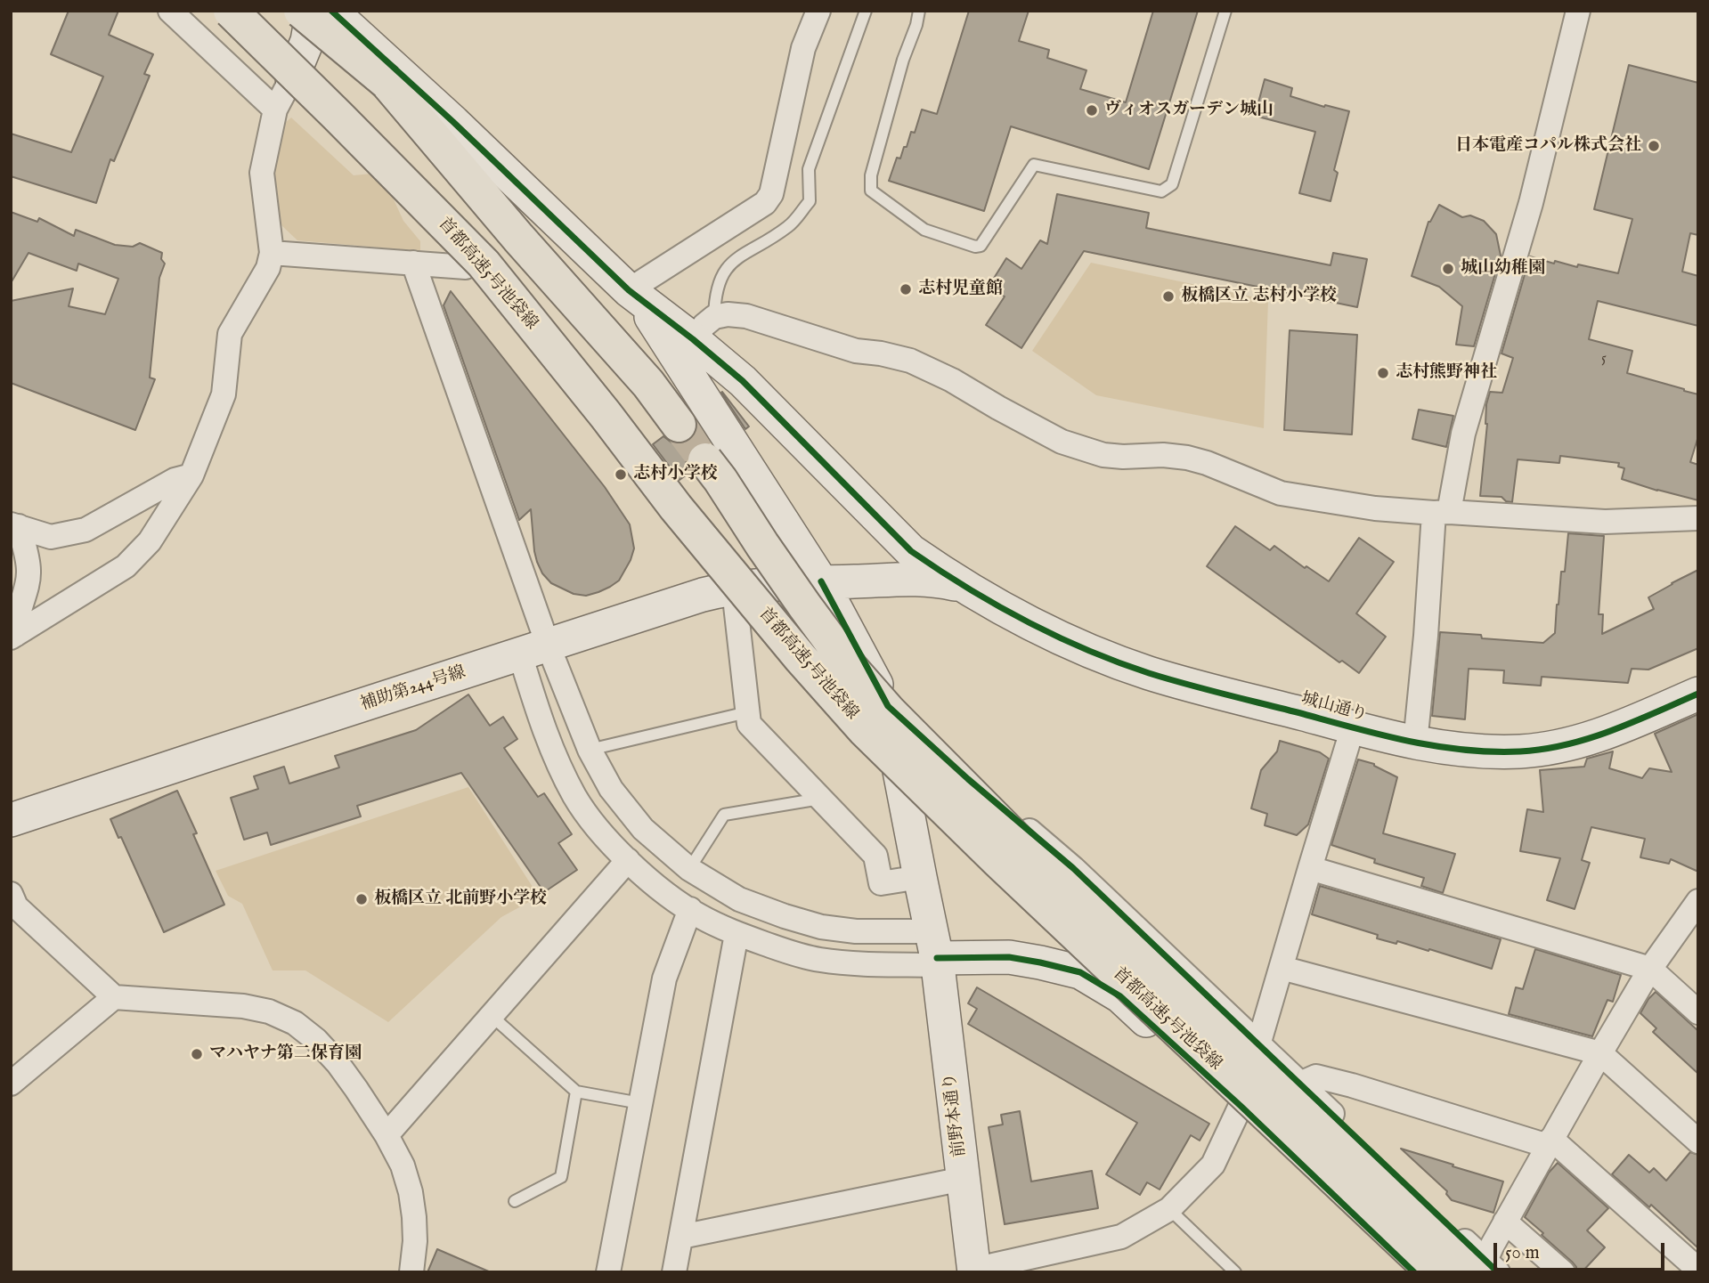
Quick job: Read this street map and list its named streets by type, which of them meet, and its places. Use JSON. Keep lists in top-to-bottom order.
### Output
{
  "streets": {
    "highway": ["首都高速5号池袋線"],
    "street": ["補助第244号線", "城山通り", "前野本通り"]
  },
  "crossings": [
    ["補助第244号線", "城山通り"],
    ["補助第244号線", "前野本通り"]
  ],
  "places": [
    "ヴィオスガーデン城山",
    "日本電産コパル株式会社",
    "城山幼稚園",
    "志村児童館",
    "板橋区立 志村小学校",
    "志村熊野神社",
    "志村小学校",
    "板橋区立 北前野小学校",
    "マハヤナ第二保育園"
  ],
  "house_numbers": ["5"],
  "scale_bar": "50 m"
}
